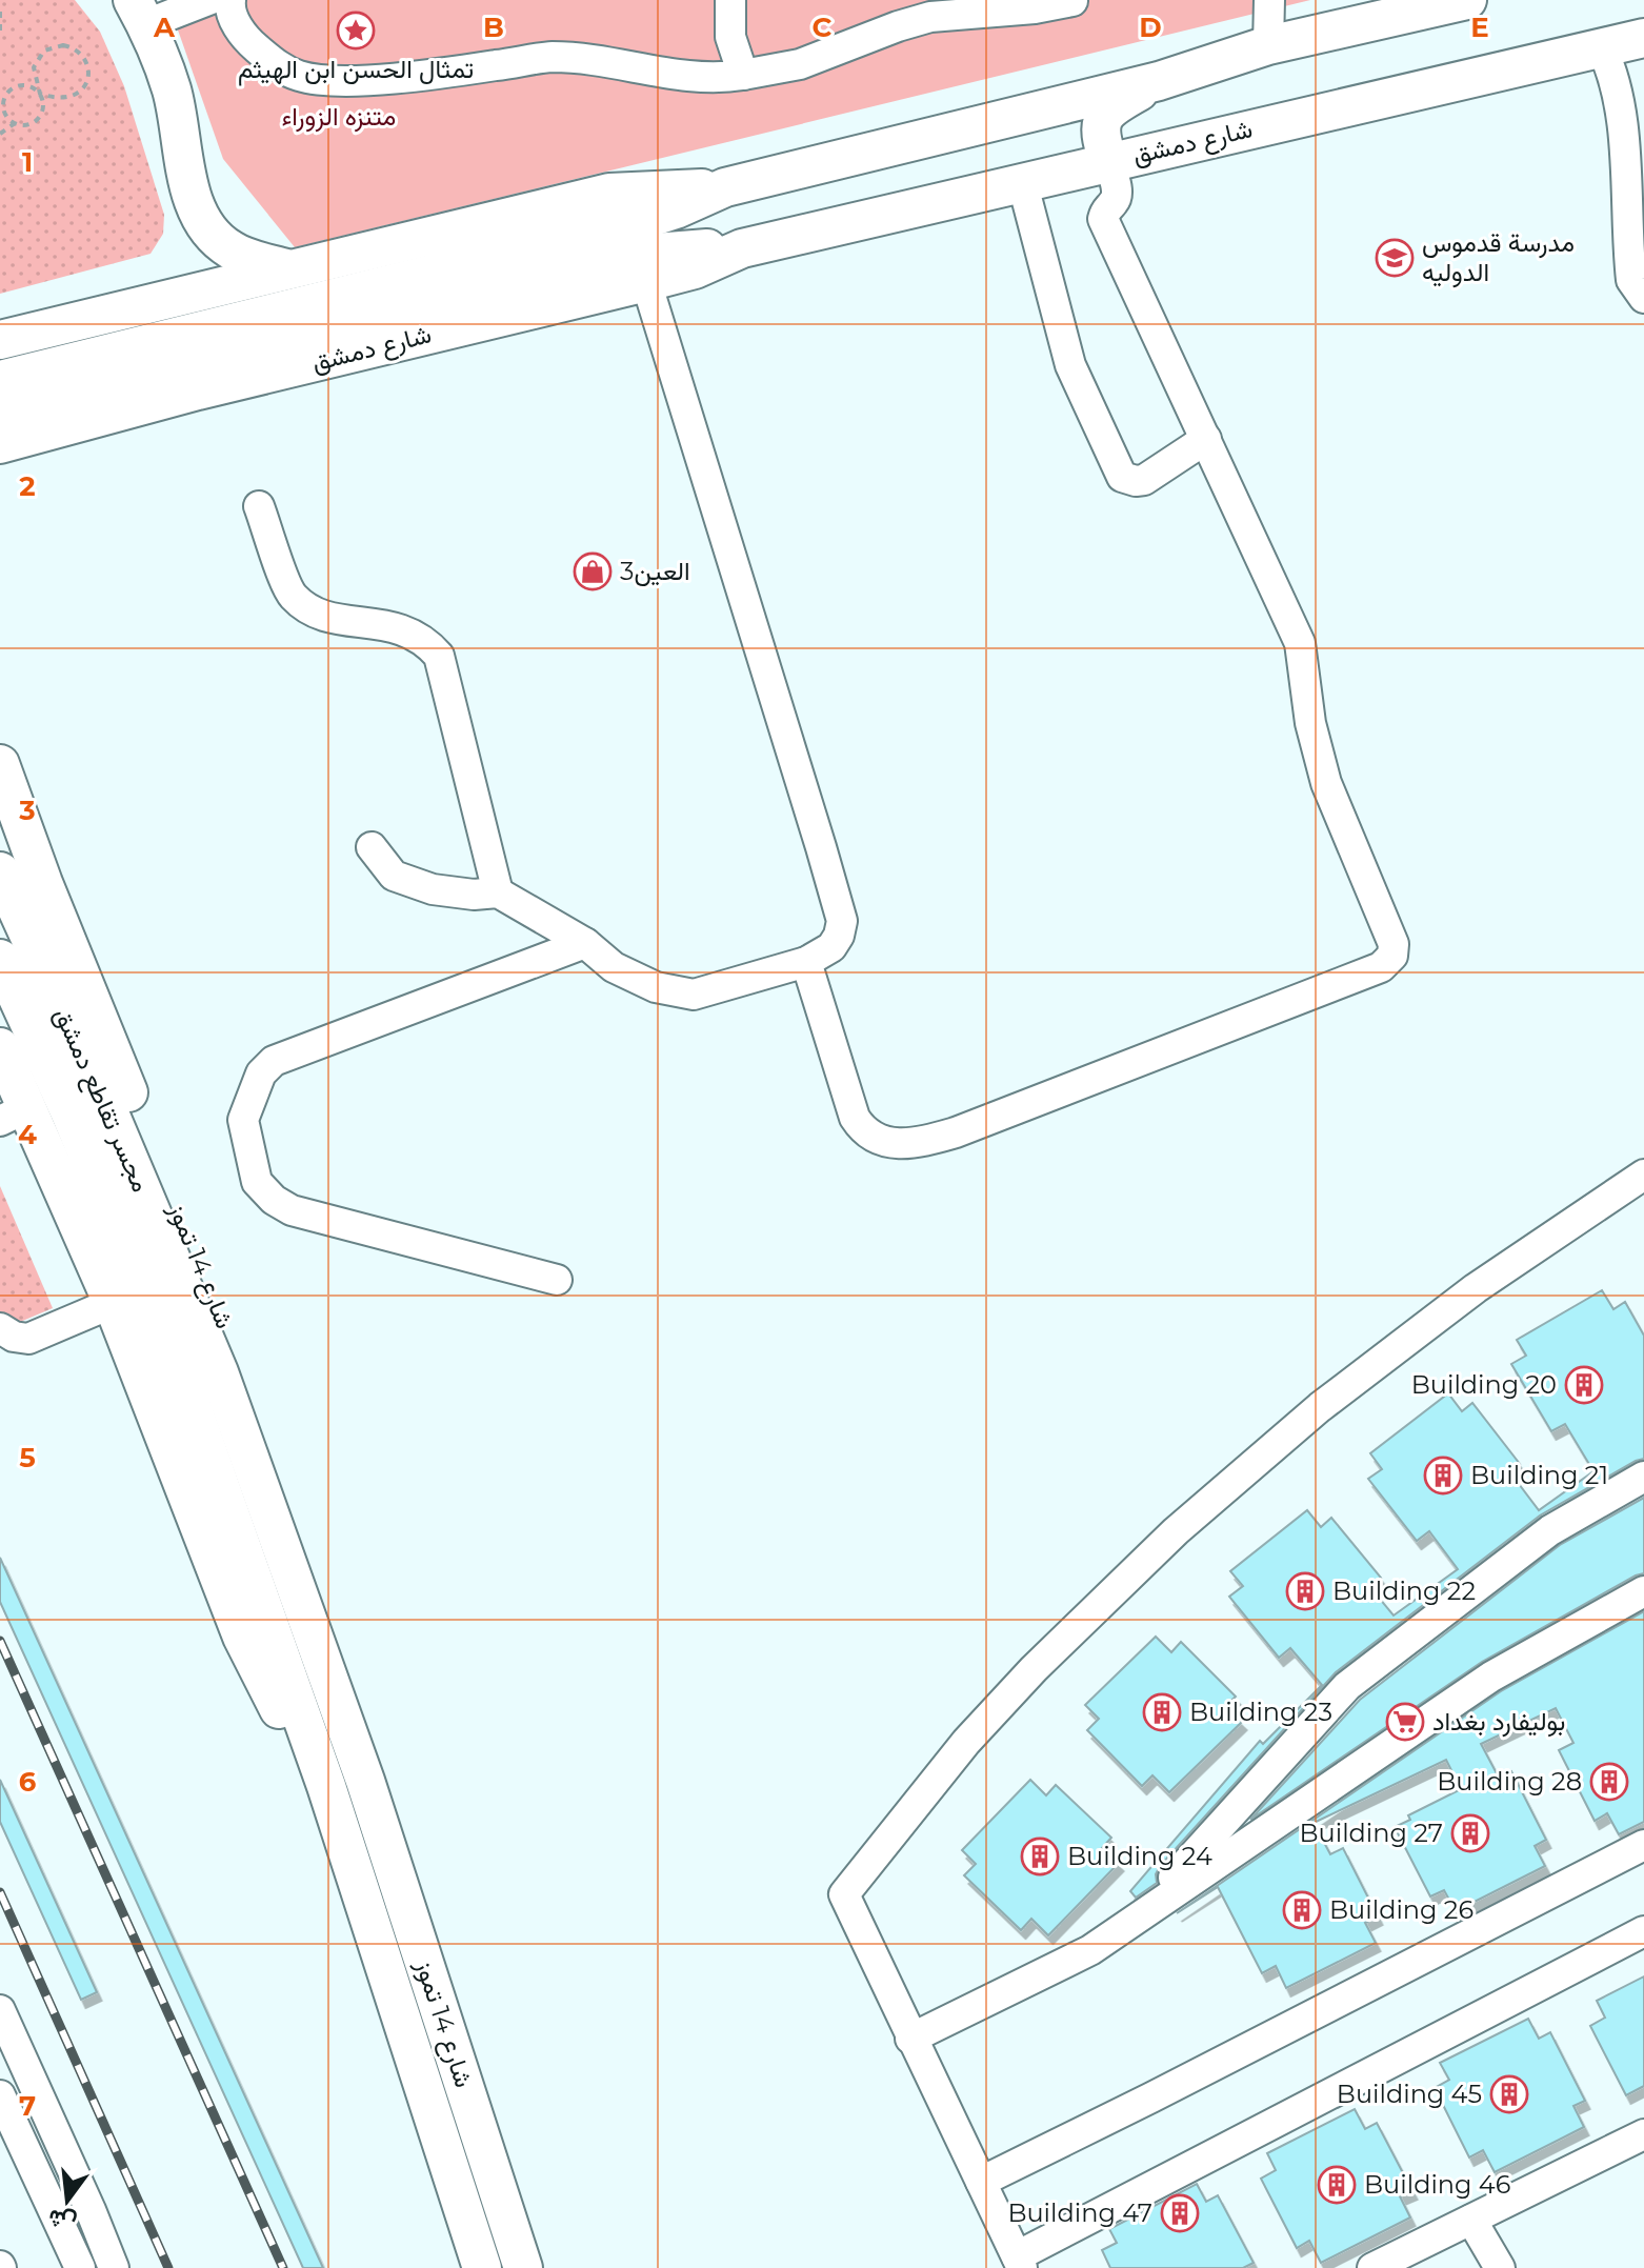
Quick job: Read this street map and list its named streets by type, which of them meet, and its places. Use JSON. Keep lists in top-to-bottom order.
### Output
{
  "streets": {
    "main road": ["شارع دمشق", "مجسر تقاطع دمشق", "شارع 14 تموز"]
  },
  "crossings": [
    ["مجسر تقاطع دمشق", "شارع 14 تموز"]
  ],
  "parks": ["متنزه الزوراء"],
  "places": {
    "place": ["تمثال الحسن ابن الهيثم"],
    "school or university": ["مدرسة قدموس الدوليه"],
    "shop": ["العين3"],
    "building": [
      "Building 20",
      "Building 21",
      "Building 22",
      "Building 23",
      "Building 28",
      "Building 27",
      "Building 24",
      "Building 26",
      "Building 45",
      "Building 46",
      "Building 47"
    ],
    "supermarket": ["بوليفارد بغداد"]
  },
  "north": "bottom",
  "grid": {
    "columns": [
      "A",
      "B",
      "C",
      "D",
      "E"
    ],
    "rows": [
      "1",
      "2",
      "3",
      "4",
      "5",
      "6",
      "7"
    ]
  }
}
